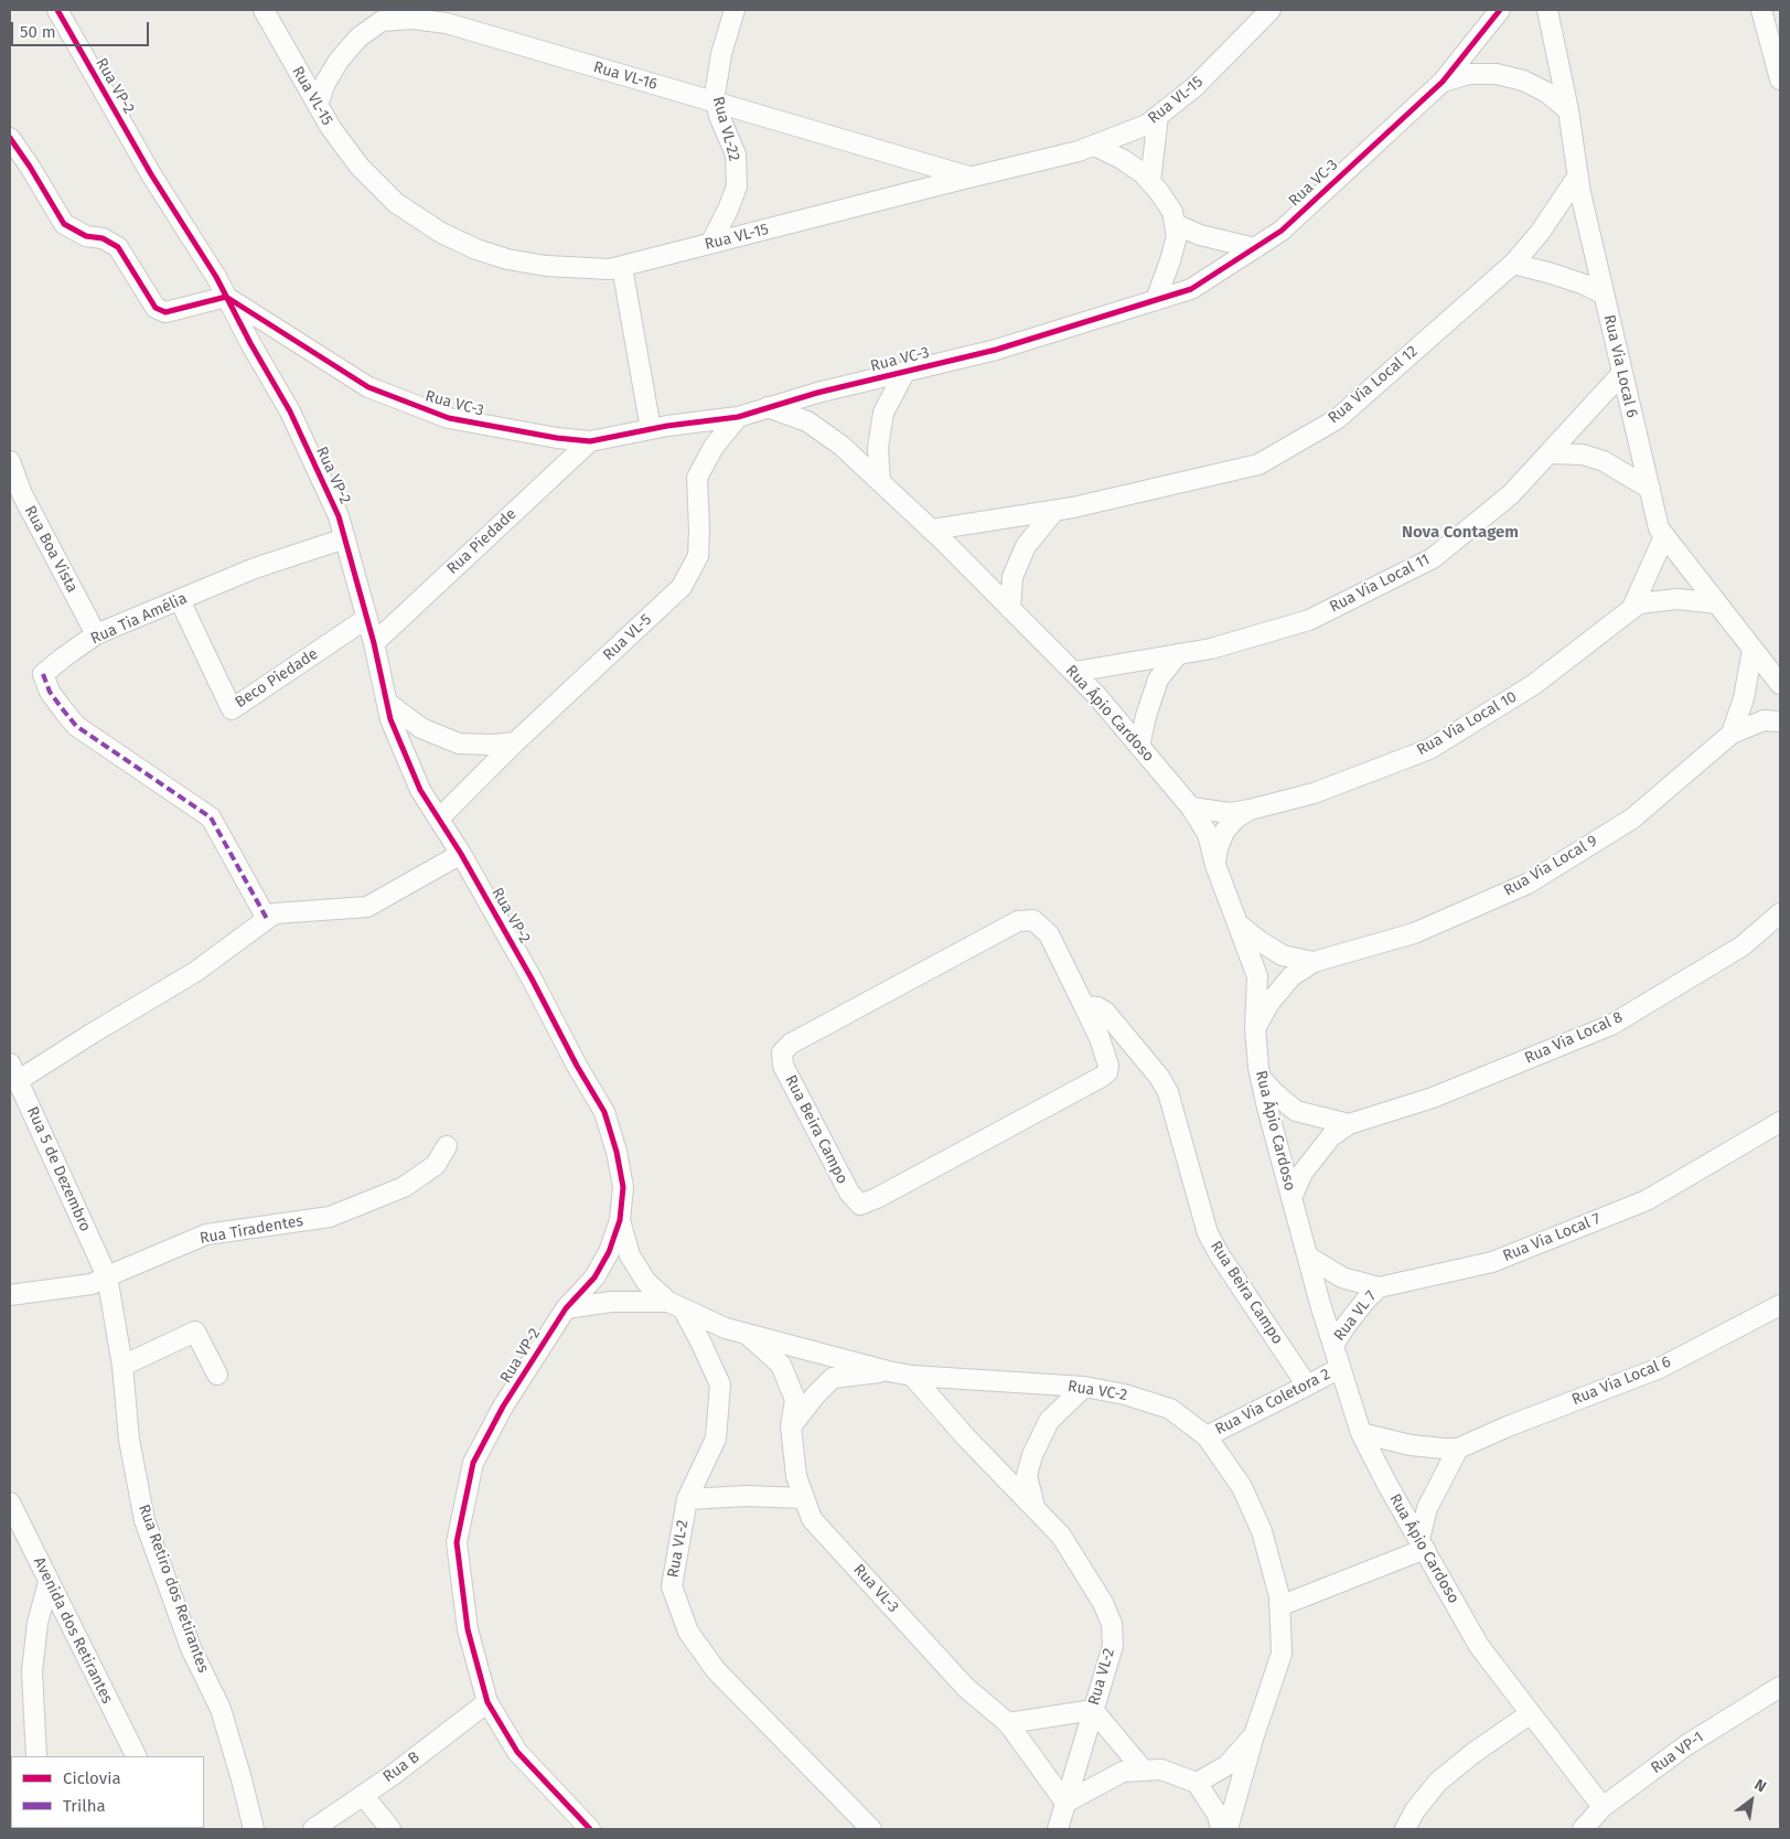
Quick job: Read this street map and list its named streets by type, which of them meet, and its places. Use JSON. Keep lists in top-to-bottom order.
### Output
{
  "streets": {
    "street": [
      "Rua VL-16",
      "Rua VP-2",
      "Rua VL-15",
      "Rua VL-22",
      "Rua VC-3",
      "Rua Via Local 6",
      "Rua Via Local 12",
      "Rua Piedade",
      "Rua Boa Vista",
      "Rua Via Local 11",
      "Rua Tia Amélia",
      "Rua VL-5",
      "Beco Piedade",
      "Rua Ápio Cardoso",
      "Rua Via Local 10",
      "Rua Via Local 9",
      "Rua Via Local 8",
      "Rua Beira Campo",
      "Rua 5 de Dezembro",
      "Rua Tiradentes",
      "Rua Via Local 7",
      "Rua VL 7",
      "Rua VC-2",
      "Rua Via Coletora 2",
      "Rua VL-2",
      "Rua Retiro dos Retirantes",
      "Rua VL-3",
      "Avenida dos Retirantes",
      "Rua VP-1",
      "Rua B"
    ]
  },
  "crossings": [
    ["Rua VL-16", "Rua VL-15"],
    ["Rua VL-16", "Rua VL-22"],
    ["Rua VP-2", "Rua VC-3"],
    ["Rua VP-2", "Rua Piedade"],
    ["Rua VP-2", "Rua Tia Amélia"],
    ["Rua VP-2", "Rua VL-5"],
    ["Rua VP-2", "Beco Piedade"],
    ["Rua VP-2", "Rua VC-2"],
    ["Rua VP-2", "Rua B"],
    ["Rua VL-15", "Rua VL-22"],
    ["Rua VC-3", "Rua Piedade"],
    ["Rua VC-3", "Rua VL-5"],
    ["Rua VC-3", "Rua Ápio Cardoso"],
    ["Rua Via Local 6", "Rua Via Local 12"],
    ["Rua Via Local 6", "Rua Via Local 11"],
    ["Rua Via Local 6", "Rua Ápio Cardoso"],
    ["Rua Via Local 6", "Rua Via Local 10"],
    ["Rua Via Local 12", "Rua Ápio Cardoso"],
    ["Rua Boa Vista", "Rua Tia Amélia"],
    ["Rua Via Local 11", "Rua Ápio Cardoso"],
    ["Rua Tia Amélia", "Beco Piedade"],
    ["Rua Ápio Cardoso", "Rua Via Local 10"],
    ["Rua Ápio Cardoso", "Rua Via Local 9"],
    ["Rua Ápio Cardoso", "Rua Via Local 8"],
    ["Rua Ápio Cardoso", "Rua Via Local 7"],
    ["Rua Ápio Cardoso", "Rua VL 7"],
    ["Rua Ápio Cardoso", "Rua Via Coletora 2"],
    ["Rua Ápio Cardoso", "Rua VP-1"],
    ["Rua Beira Campo", "Rua Via Coletora 2"],
    ["Rua 5 de Dezembro", "Rua Tiradentes"],
    ["Rua 5 de Dezembro", "Rua Retiro dos Retirantes"],
    ["Rua Tiradentes", "Rua Retiro dos Retirantes"],
    ["Rua Via Local 7", "Rua VL 7"],
    ["Rua VC-2", "Rua Via Coletora 2"],
    ["Rua VC-2", "Rua VL-2"],
    ["Rua VC-2", "Rua VL-3"],
    ["Rua VL-2", "Rua VL-3"]
  ],
  "districts": ["Nova Contagem"],
  "legend": ["Ciclovia", "Trilha"],
  "scale_bar": "50 m",
  "north": "top right"
}
